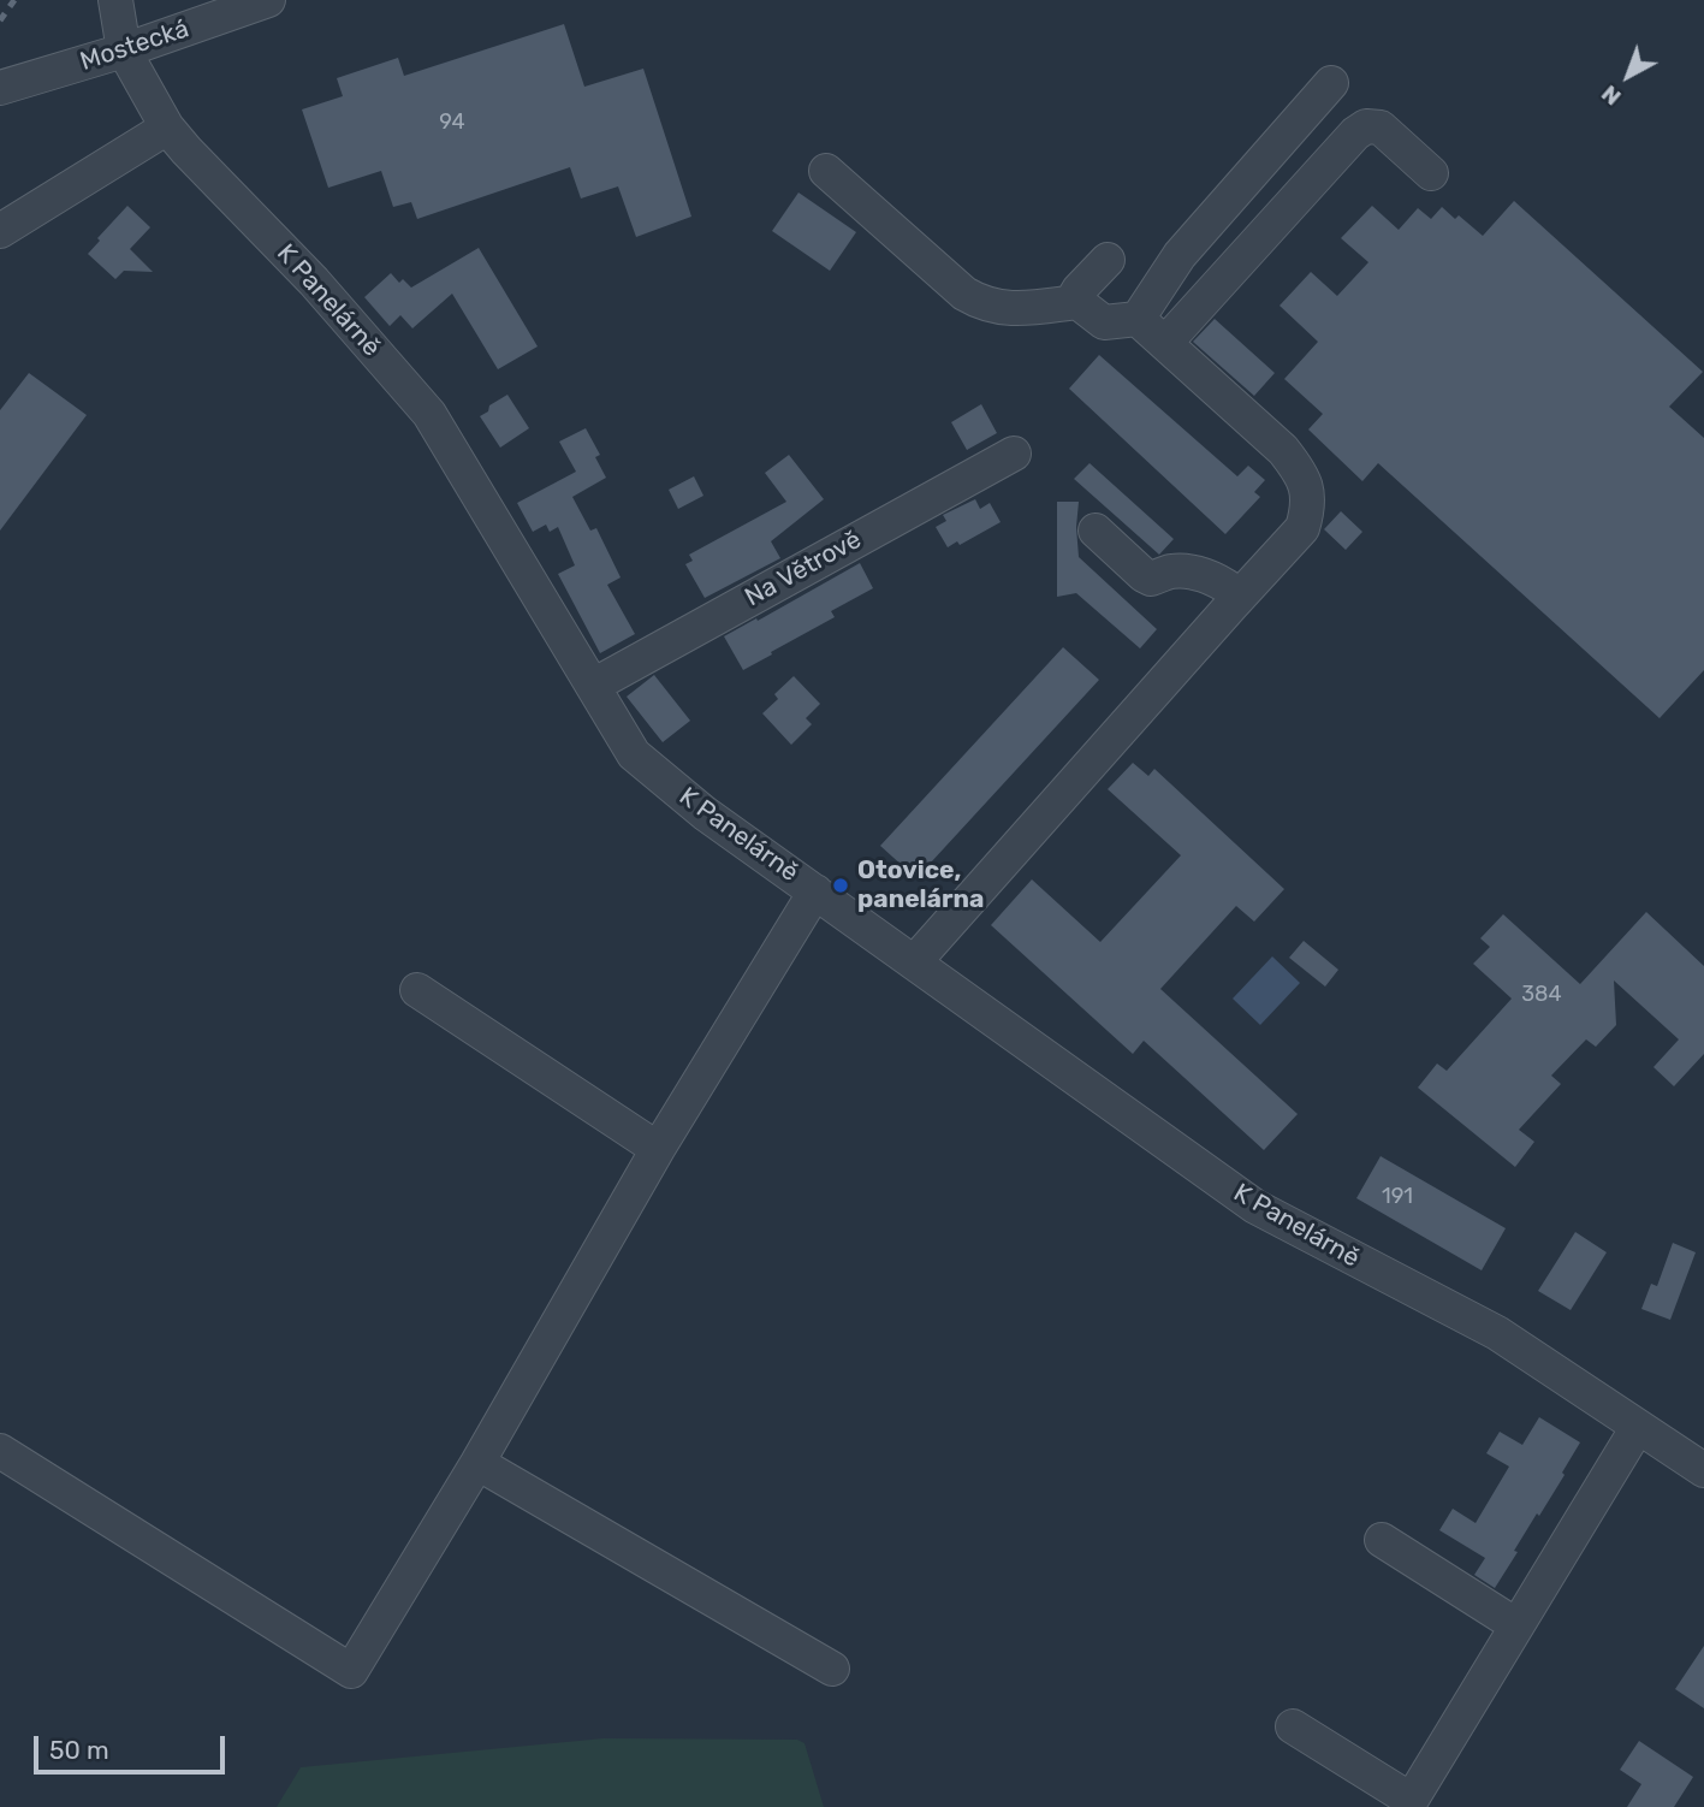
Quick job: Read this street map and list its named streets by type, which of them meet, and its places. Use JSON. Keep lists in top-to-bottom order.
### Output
{
  "streets": {
    "street": ["Mostecká", "K Panelárně", "Na Větrově"]
  },
  "crossings": [
    ["Mostecká", "K Panelárně"],
    ["K Panelárně", "Na Větrově"]
  ],
  "places": ["Otovice, panelárna"],
  "house_numbers": ["94", "384", "191"],
  "scale_bar": "50 m",
  "north": "bottom left"
}
